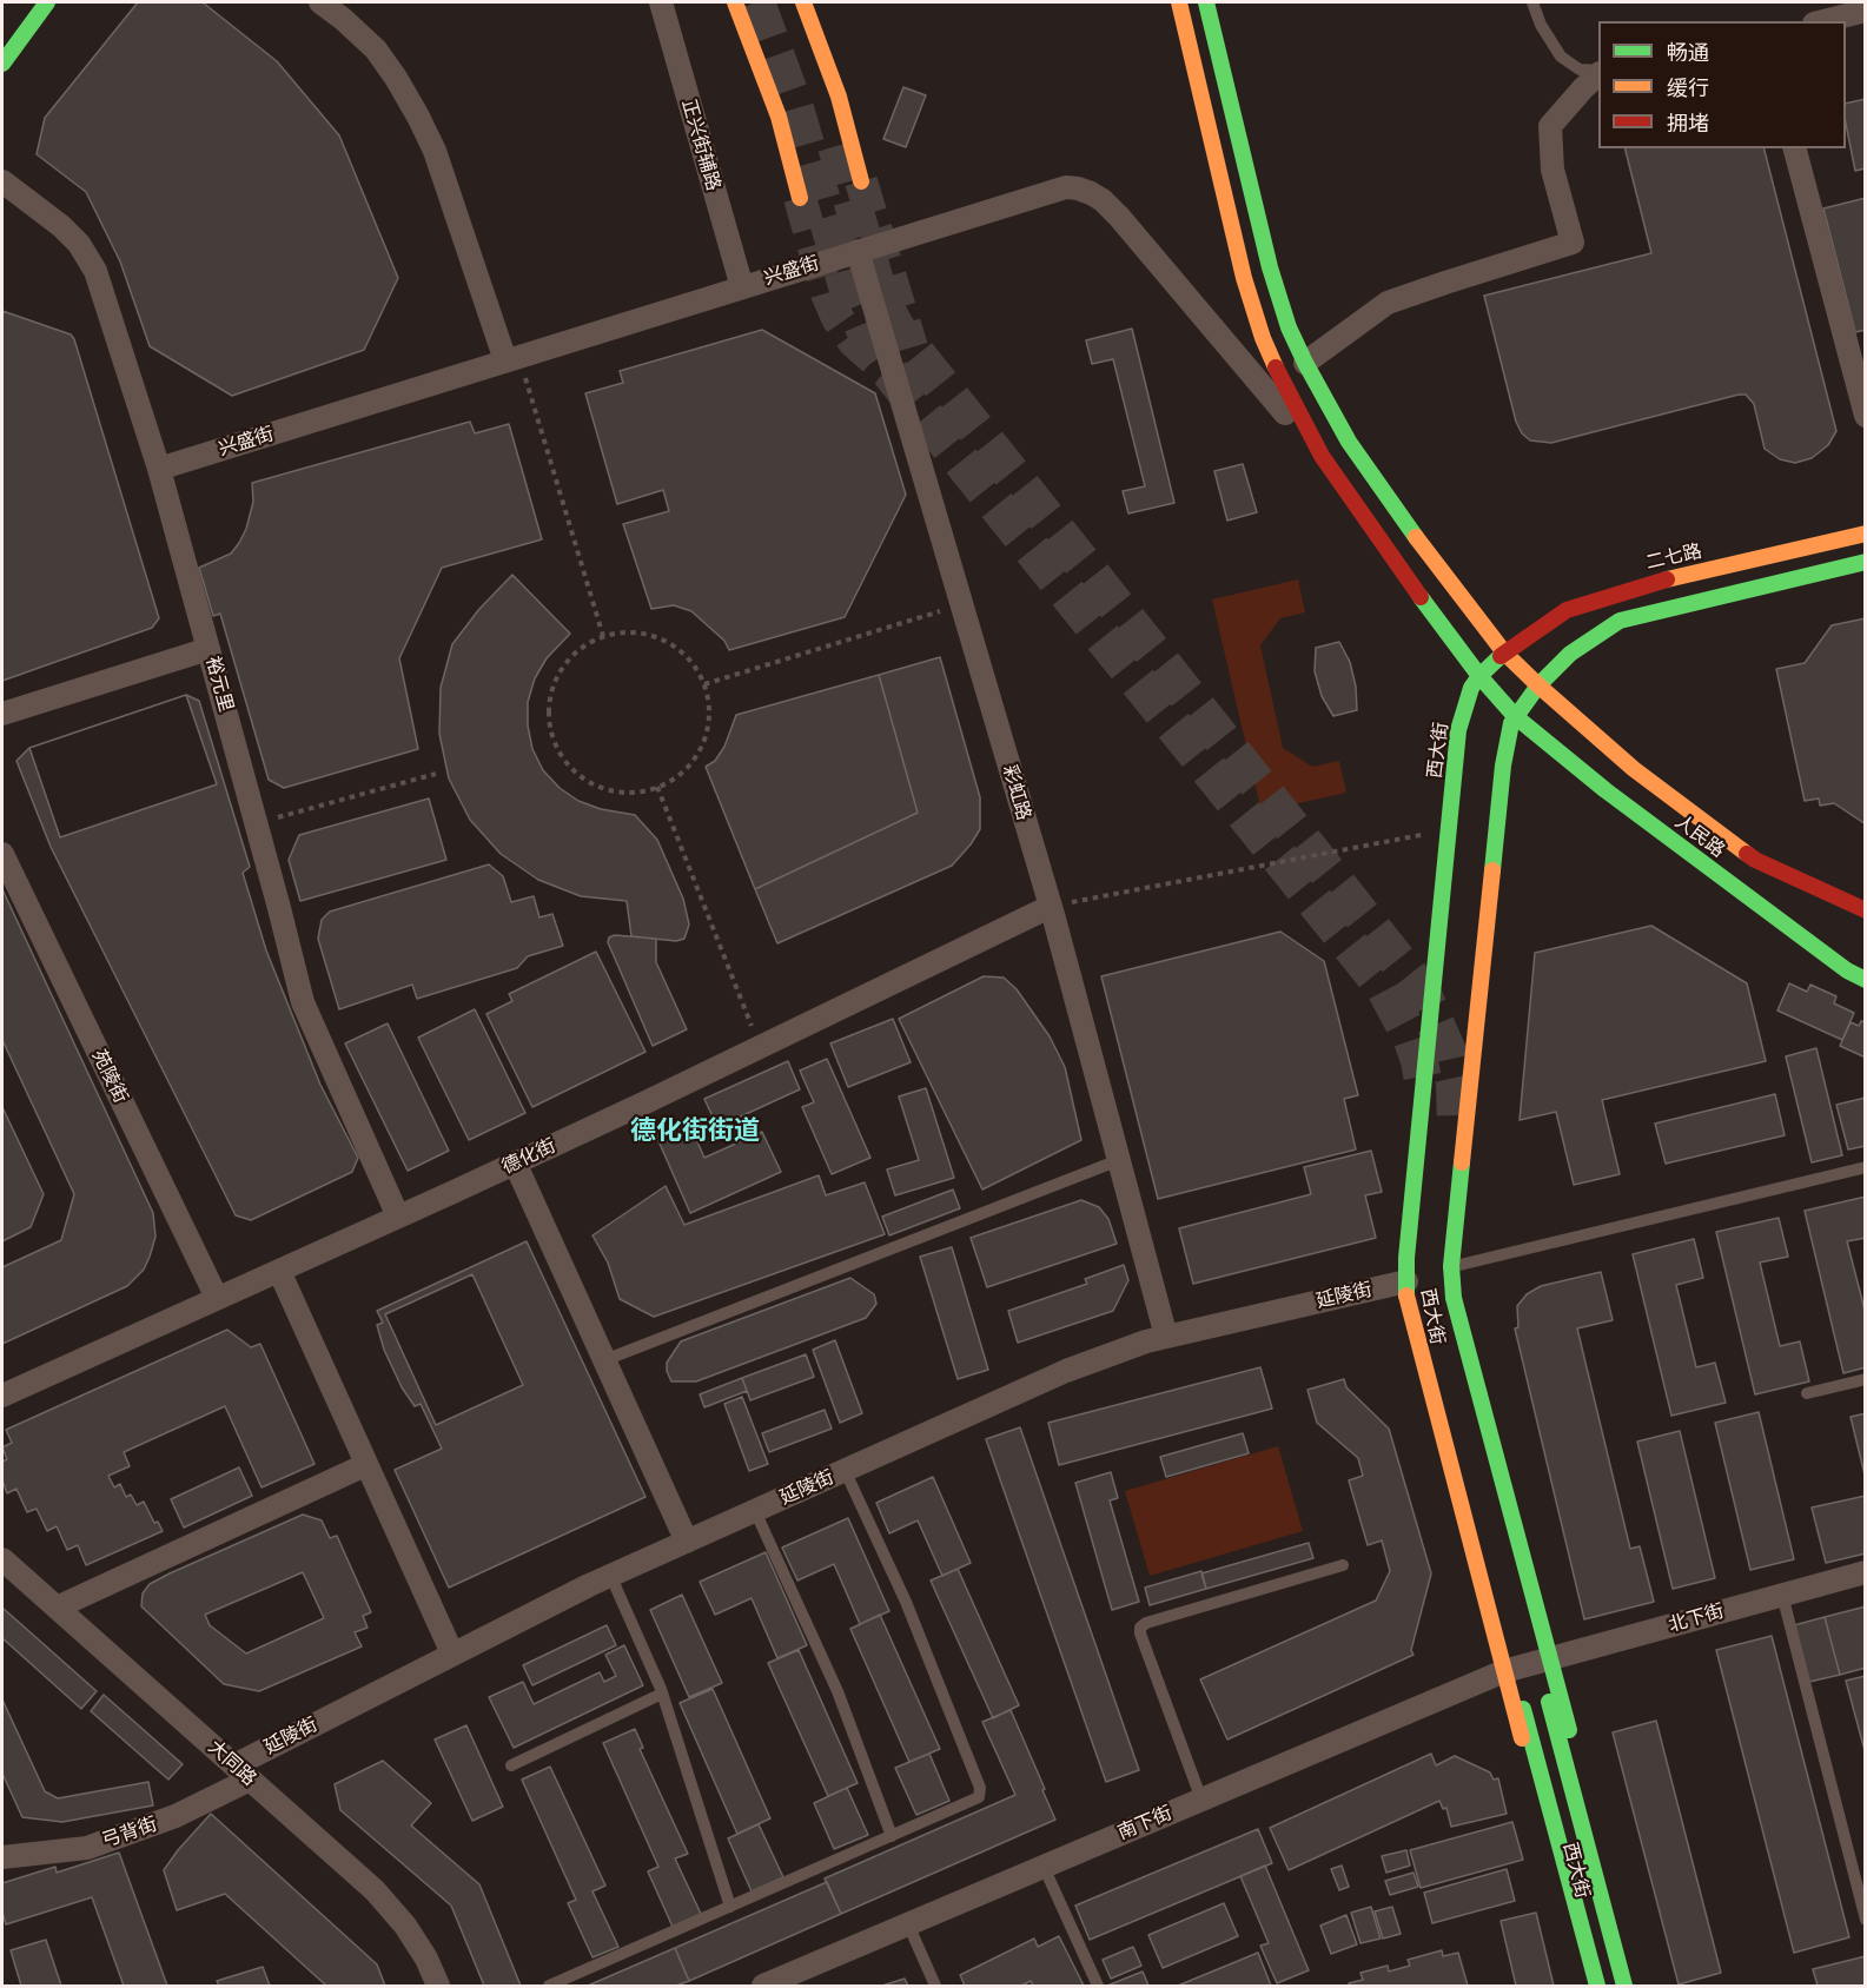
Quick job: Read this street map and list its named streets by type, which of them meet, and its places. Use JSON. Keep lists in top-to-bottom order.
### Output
{
  "streets": {
    "main road": ["二七路", "西大街", "人民路"],
    "street": [
      "正兴街辅路",
      "兴盛街",
      "裕元里",
      "彩虹路",
      "苑陵街",
      "德化街",
      "延陵街",
      "北下街",
      "大同路",
      "南下街",
      "弓背街"
    ]
  },
  "crossings": [
    ["正兴街辅路", "兴盛街"],
    ["兴盛街", "裕元里"],
    ["兴盛街", "彩虹路"],
    ["兴盛街", "人民路"],
    ["二七路", "西大街"],
    ["二七路", "人民路"],
    ["裕元里", "德化街"],
    ["西大街", "人民路"],
    ["西大街", "延陵街"],
    ["西大街", "北下街"],
    ["西大街", "南下街"],
    ["彩虹路", "德化街"],
    ["彩虹路", "延陵街"],
    ["苑陵街", "德化街"],
    ["延陵街", "大同路"],
    ["延陵街", "弓背街"],
    ["北下街", "南下街"],
    ["大同路", "弓背街"]
  ],
  "districts": ["德化街街道"],
  "legend": ["畅通", "缓行", "拥堵"]
}
